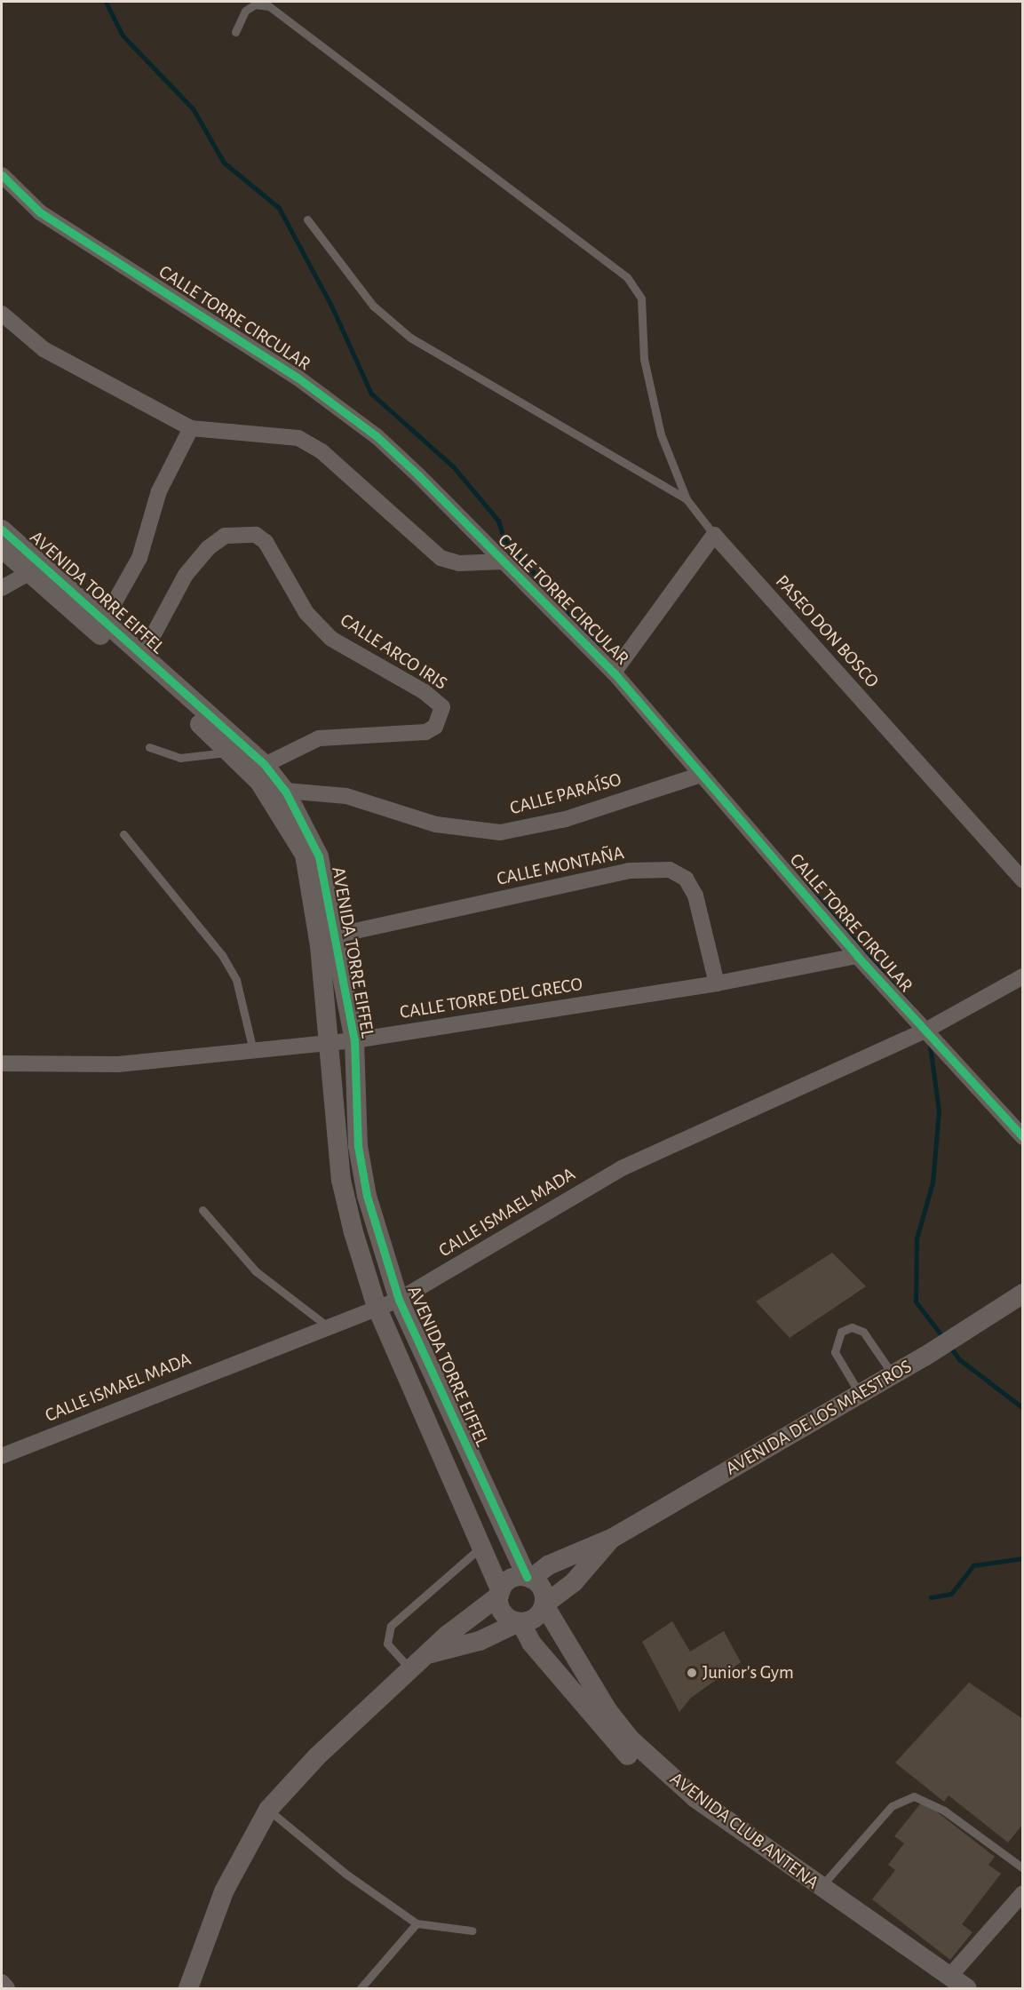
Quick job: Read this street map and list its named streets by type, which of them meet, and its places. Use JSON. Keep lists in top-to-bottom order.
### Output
{
  "streets": {
    "street": [
      "CALLE TORRE CIRCULAR",
      "AVENIDA TORRE EIFFEL",
      "PASEO DON BOSCO",
      "CALLE ARCO IRIS",
      "CALLE PARAÍSO",
      "CALLE MONTAÑA",
      "CALLE TORRE DEL GRECO",
      "CALLE ISMAEL MADA",
      "AVENIDA DE LOS MAESTROS",
      "AVENIDA CLUB ANTENA"
    ]
  },
  "crossings": [
    ["CALLE TORRE CIRCULAR", "CALLE PARAÍSO"],
    ["CALLE TORRE CIRCULAR", "CALLE TORRE DEL GRECO"],
    ["CALLE TORRE CIRCULAR", "CALLE ISMAEL MADA"],
    ["AVENIDA TORRE EIFFEL", "CALLE ARCO IRIS"],
    ["AVENIDA TORRE EIFFEL", "CALLE PARAÍSO"],
    ["AVENIDA TORRE EIFFEL", "CALLE MONTAÑA"],
    ["AVENIDA TORRE EIFFEL", "CALLE TORRE DEL GRECO"],
    ["AVENIDA TORRE EIFFEL", "CALLE ISMAEL MADA"],
    ["AVENIDA TORRE EIFFEL", "AVENIDA DE LOS MAESTROS"],
    ["AVENIDA TORRE EIFFEL", "AVENIDA CLUB ANTENA"],
    ["CALLE MONTAÑA", "CALLE TORRE DEL GRECO"],
    ["AVENIDA DE LOS MAESTROS", "AVENIDA CLUB ANTENA"]
  ],
  "places": ["Junior's Gym"]
}
